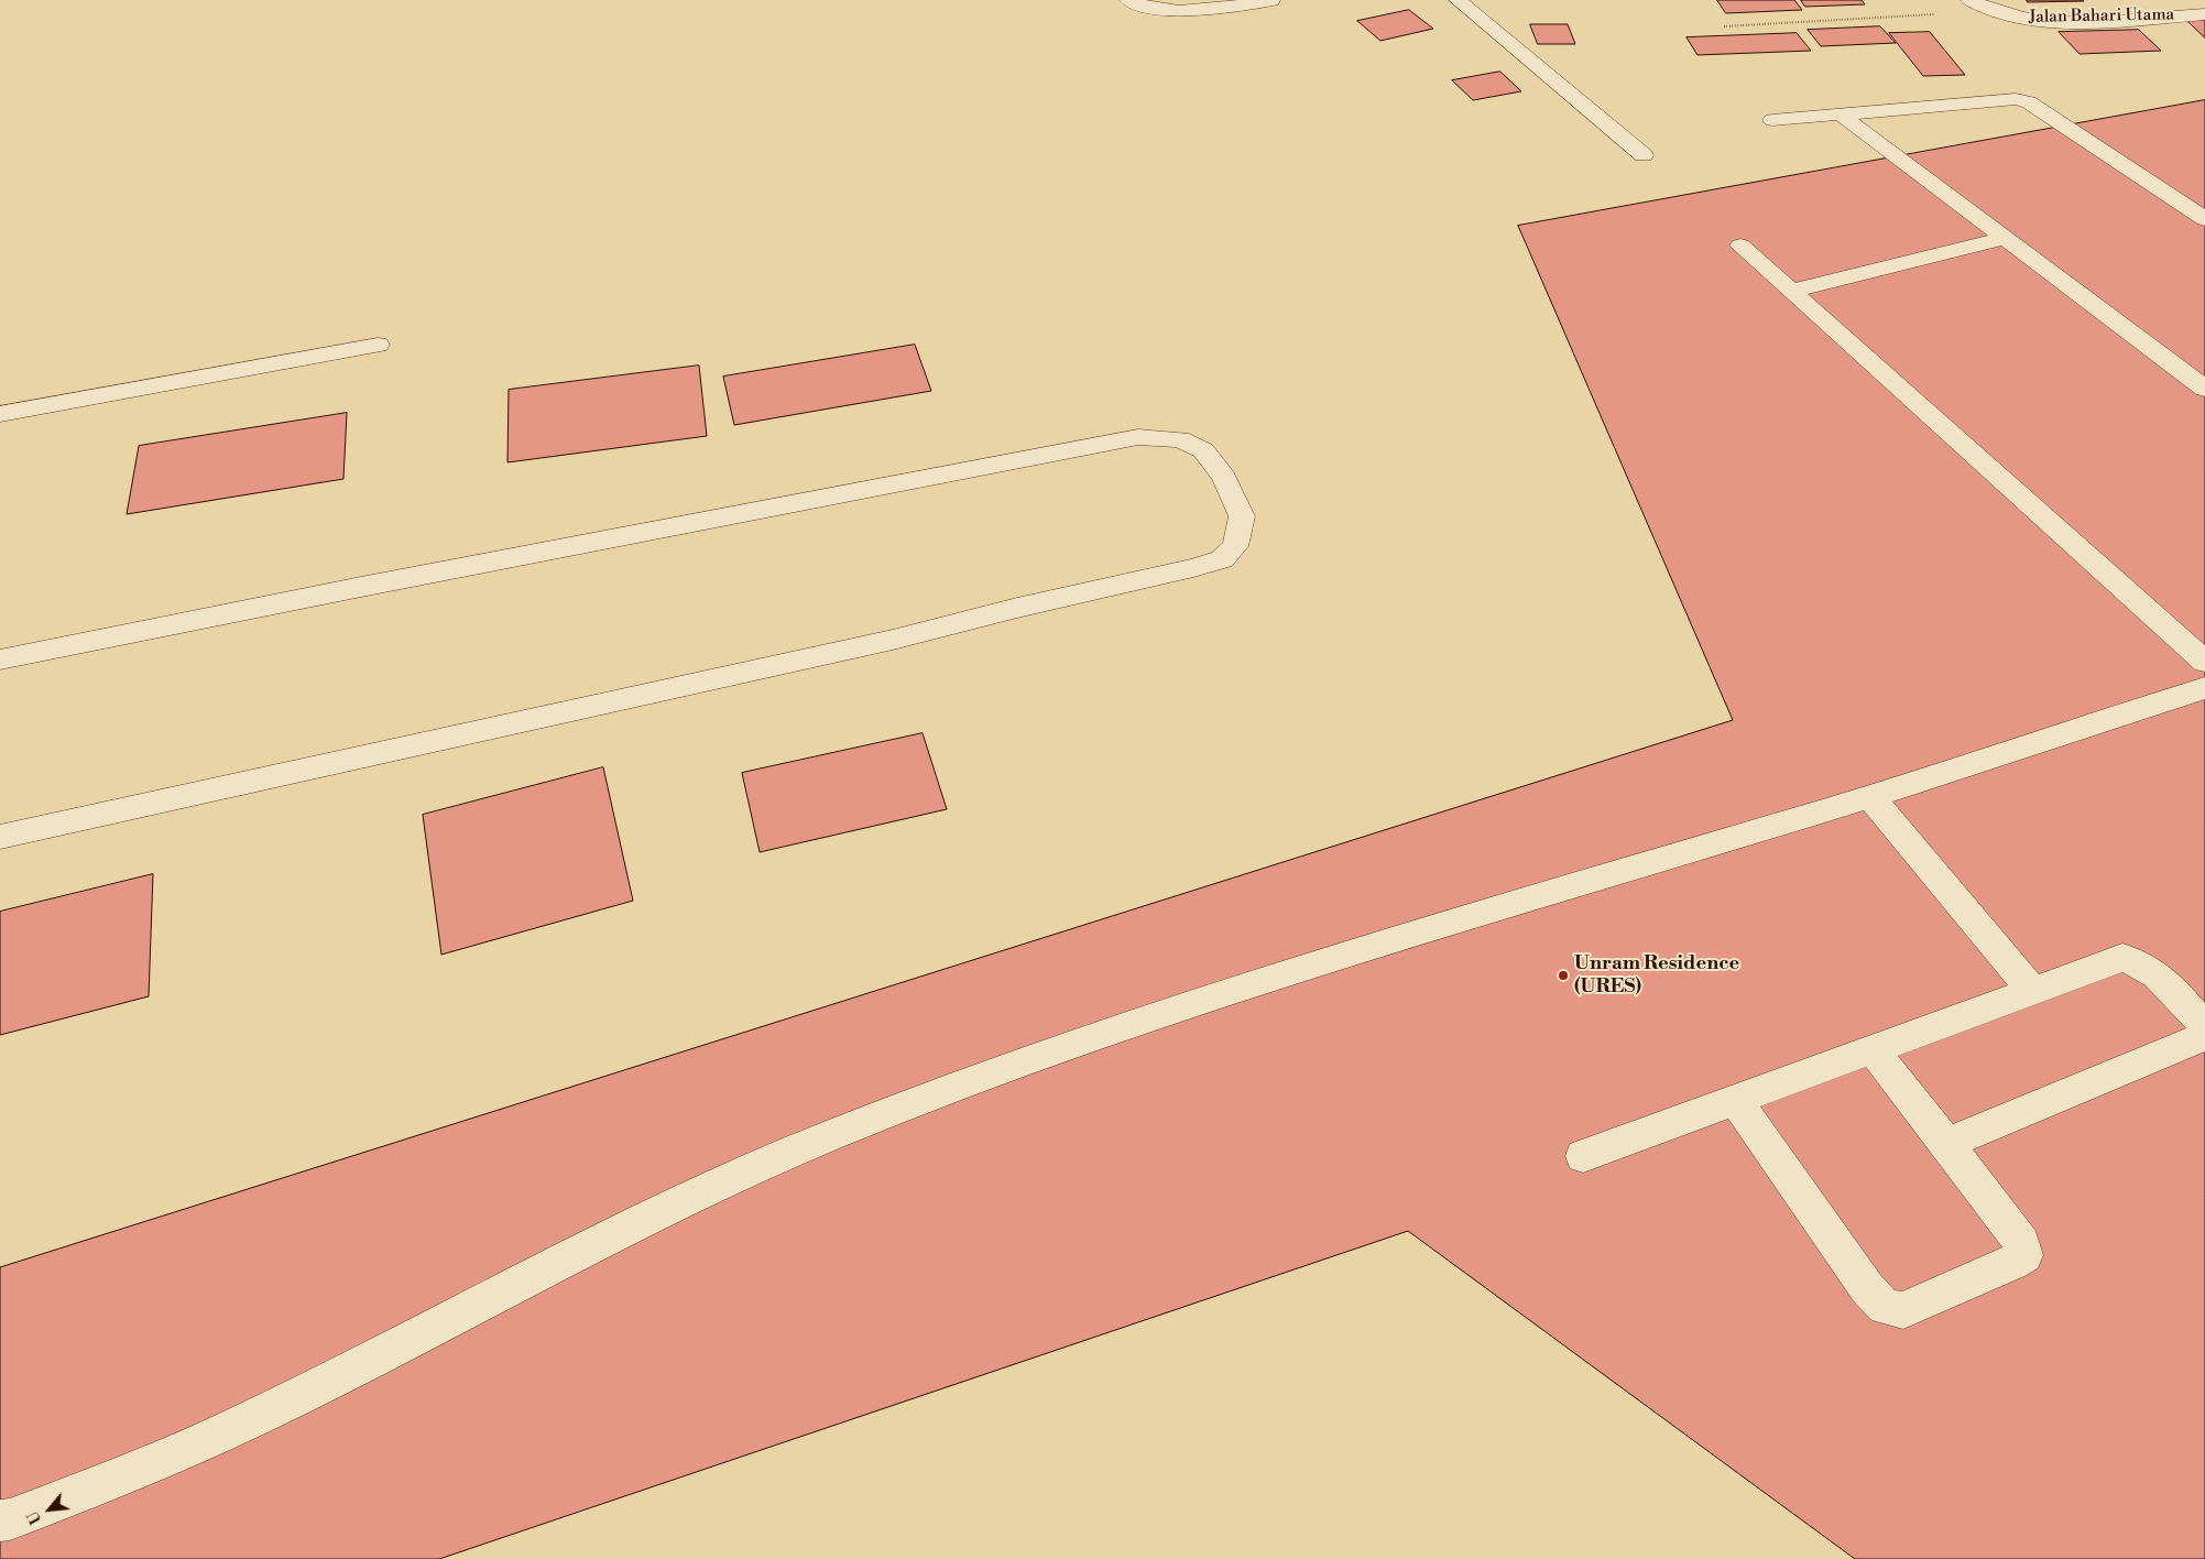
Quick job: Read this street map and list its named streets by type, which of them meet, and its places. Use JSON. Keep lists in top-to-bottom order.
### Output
{
  "streets": {
    "street": ["Jalan Bahari Utama"]
  },
  "places": ["Unram Residence (URES)"],
  "north": "bottom left"
}
